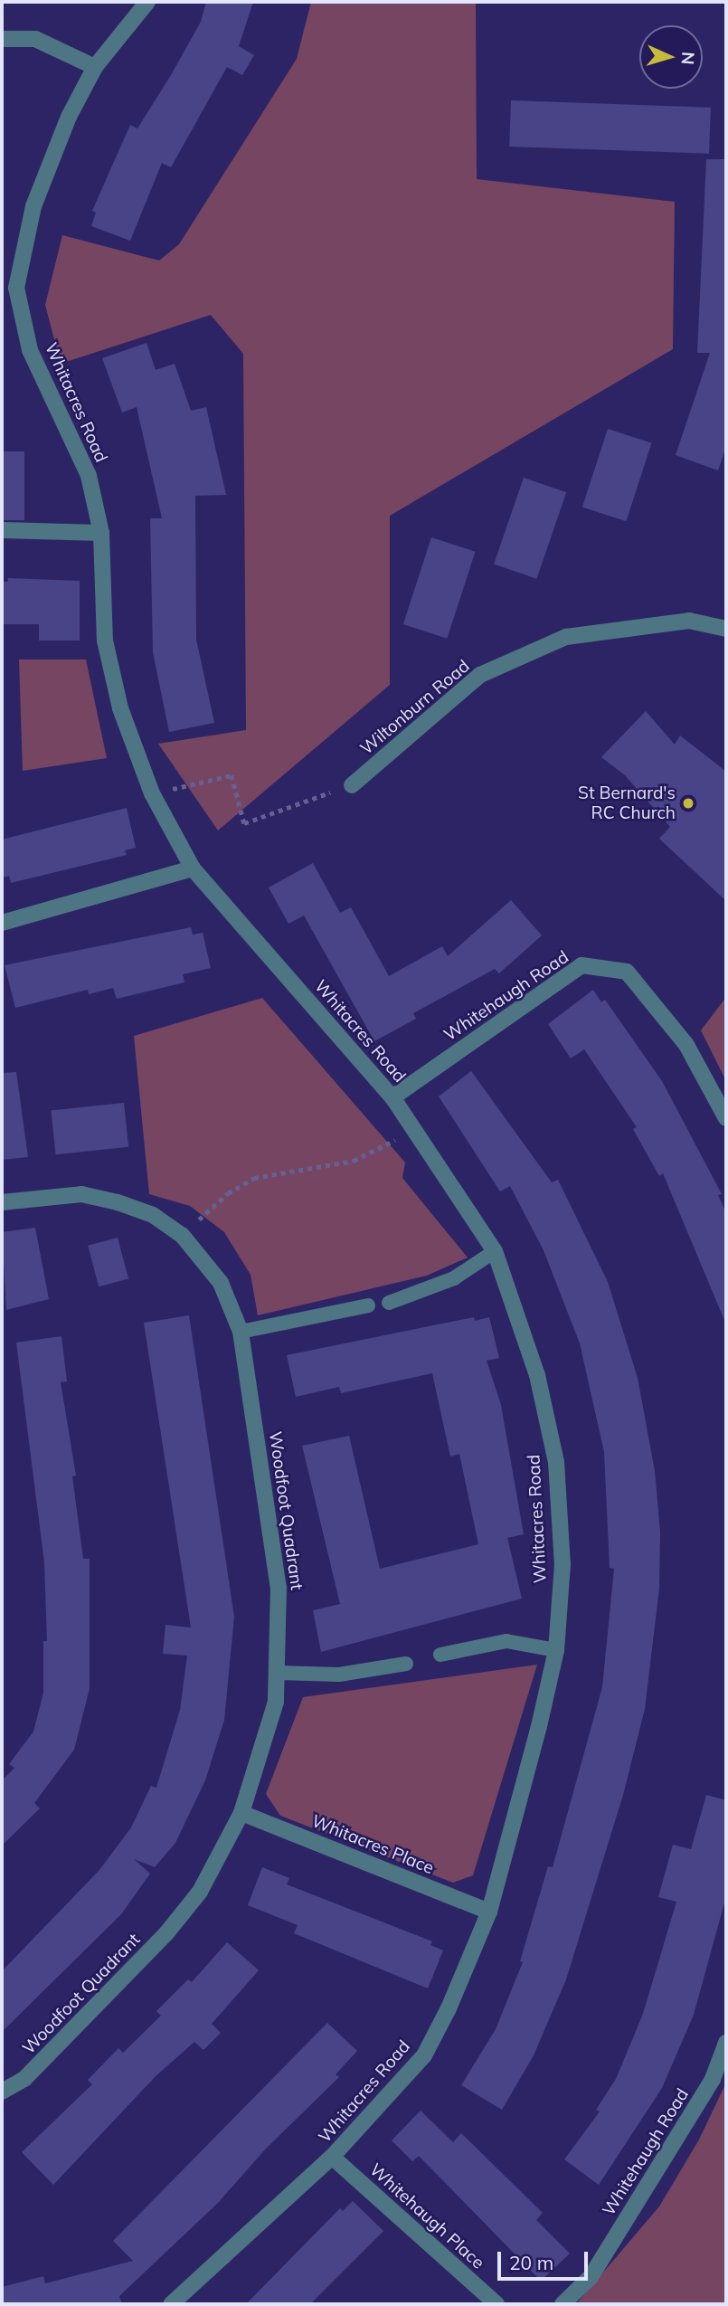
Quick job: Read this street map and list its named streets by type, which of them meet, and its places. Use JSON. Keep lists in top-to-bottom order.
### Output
{
  "streets": {
    "street": [
      "Whitacres Road",
      "Wiltonburn Road",
      "Whitehaugh Road",
      "Woodfoot Quadrant",
      "Whitacres Place",
      "Whitehaugh Place"
    ]
  },
  "crossings": [
    ["Whitacres Road", "Whitehaugh Road"],
    ["Whitacres Road", "Whitacres Place"],
    ["Whitacres Road", "Whitehaugh Place"],
    ["Woodfoot Quadrant", "Whitacres Place"]
  ],
  "places": ["St Bernard's RC Church"],
  "scale_bar": "20 m",
  "north": "right"
}
